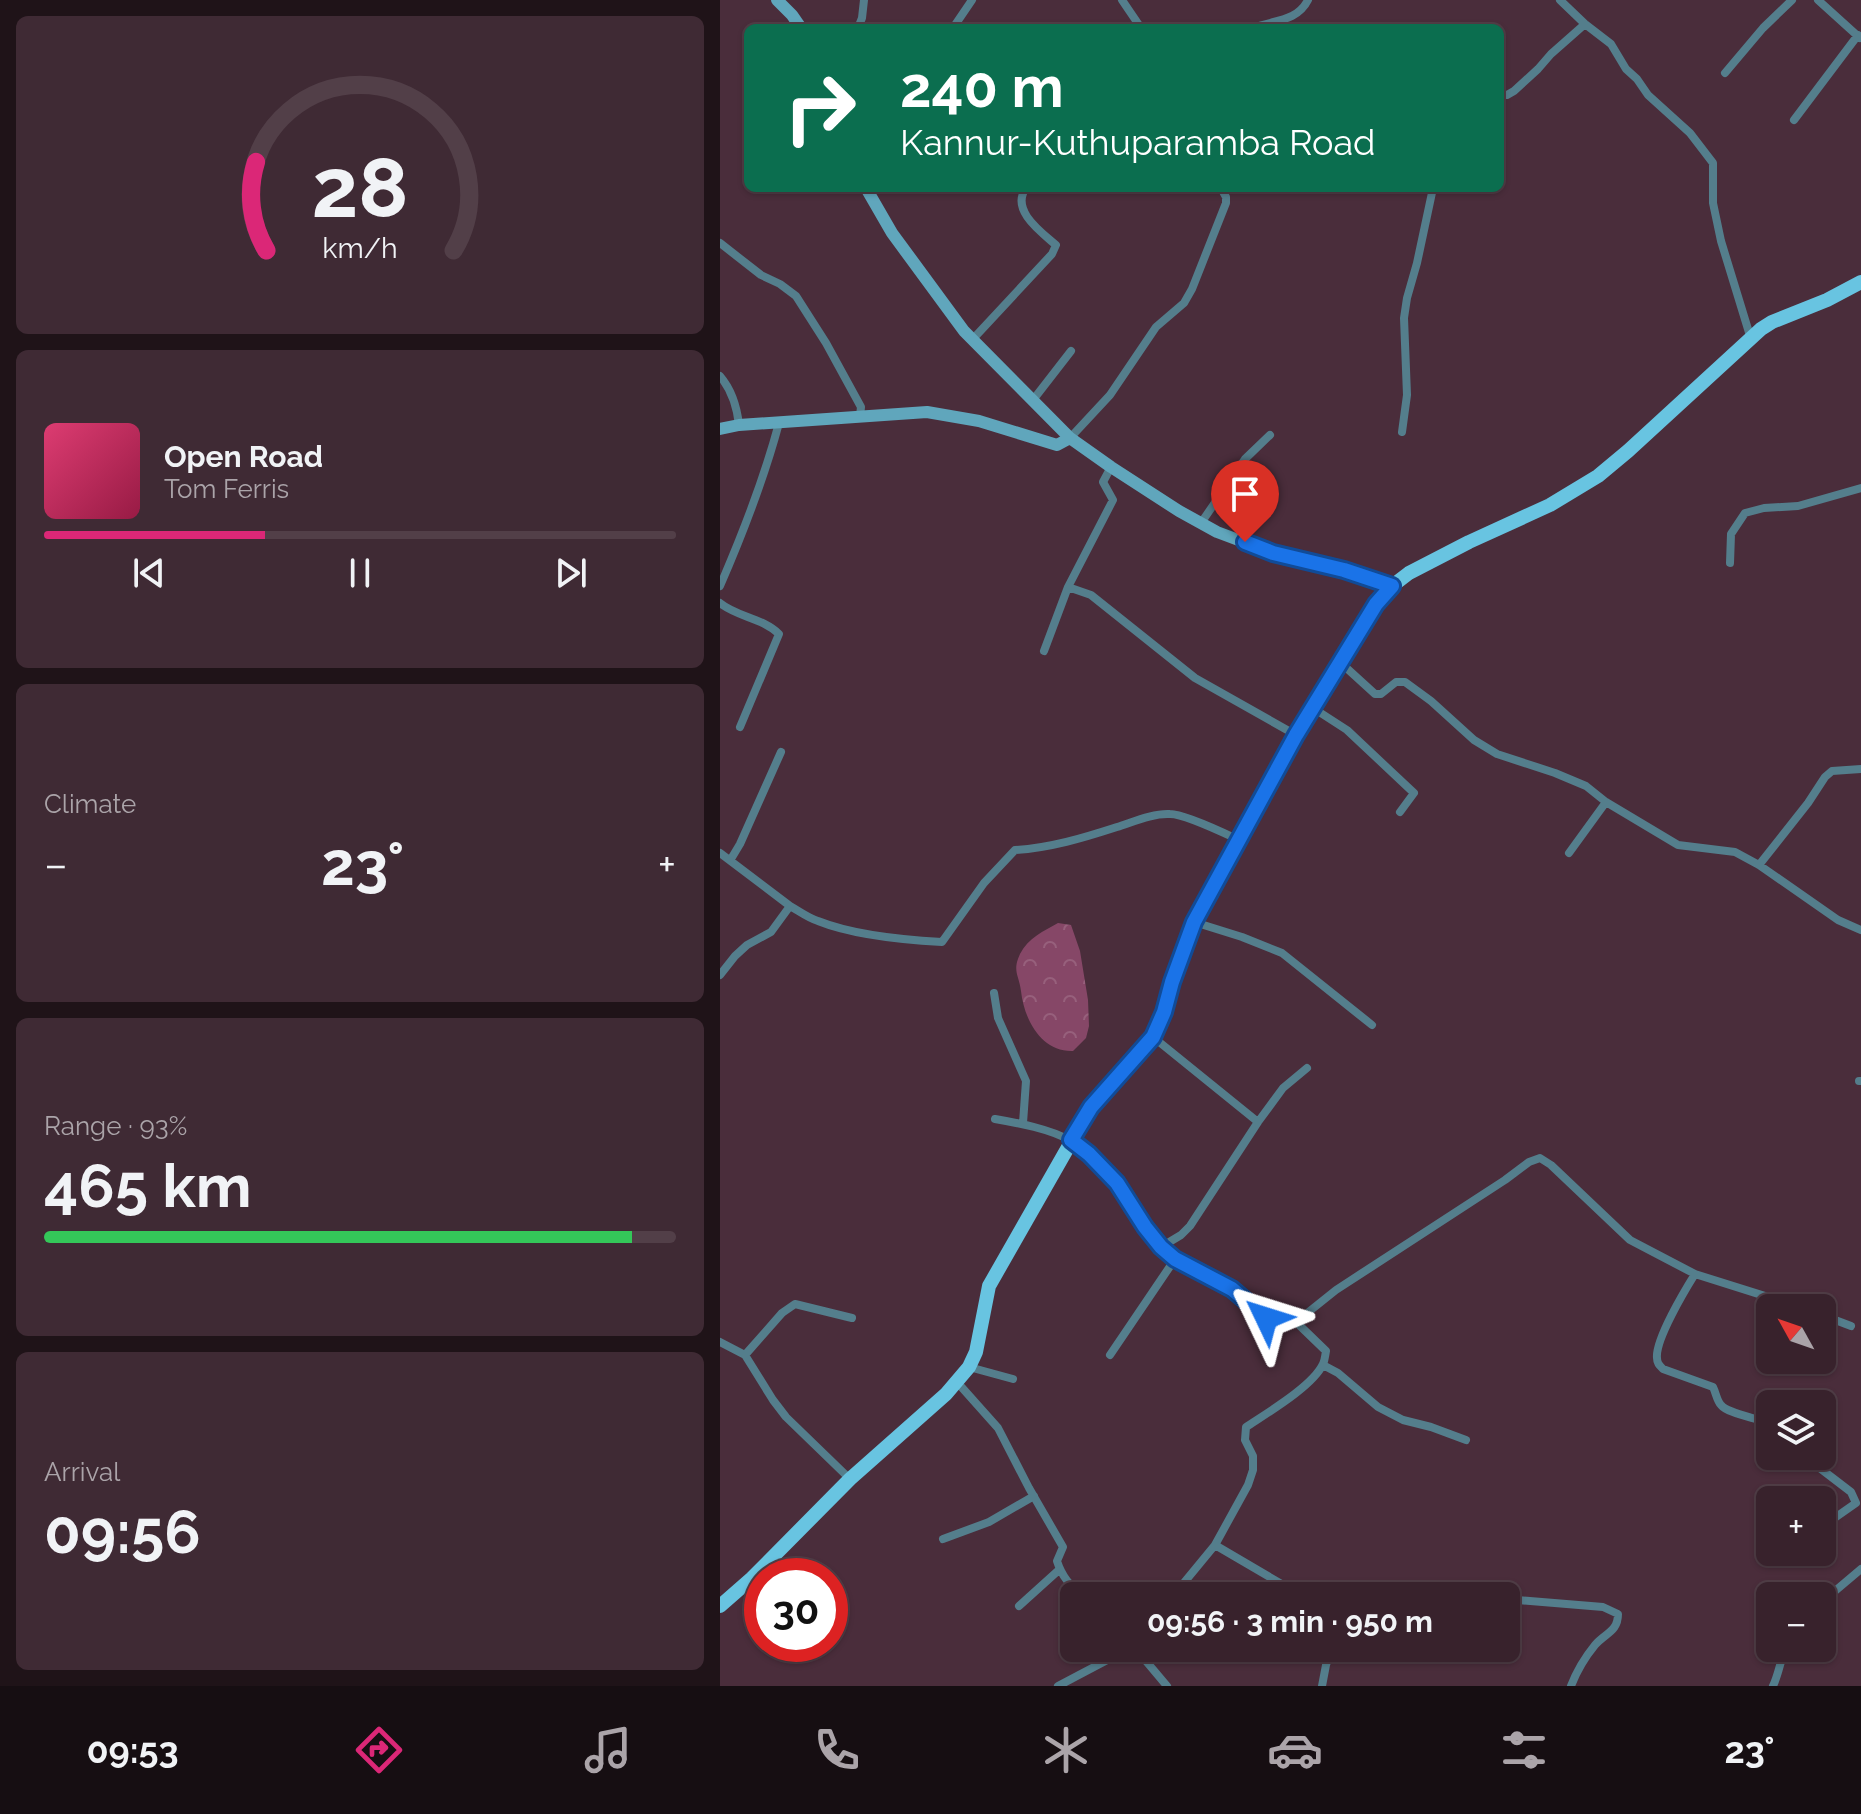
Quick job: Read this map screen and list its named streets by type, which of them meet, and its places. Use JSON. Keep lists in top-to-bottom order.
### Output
{
  "north": "top left",
  "page": {
    "turn": ["240 m", "Kannur-Kuthuparamba Road"],
    "song": ["Open Road", "Tom Ferris"],
    "tile": [
      "Climate",
      ["Range · 93%", "465 km"],
      ["Arrival", "09:56"]
    ],
    "heat": ["−", "23°", "+"],
    "map_buttons": ["+", "−"],
    "limit": "30",
    "trip": "09:56 · 3 min · 950 m",
    "tabs": ["09:53", "23°"],
    "gauge": ["28", "km/h"]
  }
}
